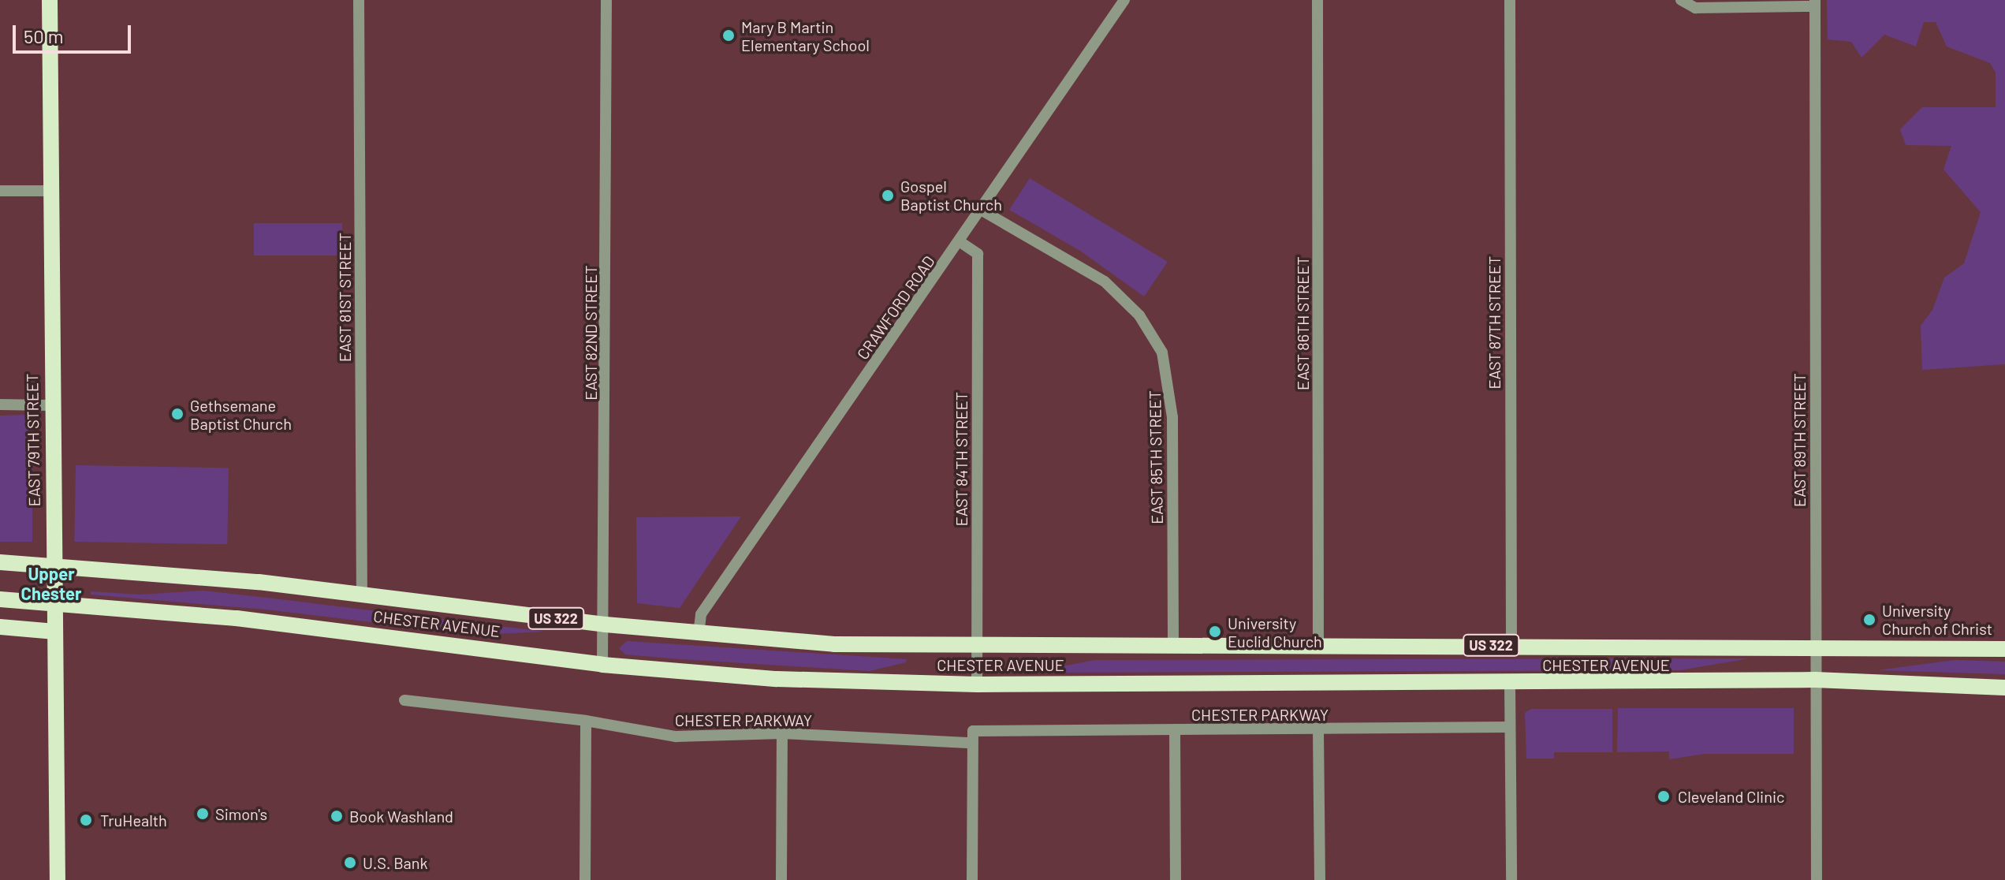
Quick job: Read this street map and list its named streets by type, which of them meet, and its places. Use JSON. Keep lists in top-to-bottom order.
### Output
{
  "streets": {
    "main road": ["EAST 79TH STREET", "US 322", "CHESTER AVENUE"],
    "street": [
      "EAST 81ST STREET",
      "CRAWFORD ROAD",
      "EAST 87TH STREET",
      "EAST 86TH STREET",
      "EAST 82ND STREET",
      "EAST 89TH STREET",
      "EAST 85TH STREET",
      "EAST 84TH STREET",
      "CHESTER PARKWAY"
    ]
  },
  "crossings": [
    ["EAST 81ST STREET", "CHESTER AVENUE"],
    ["CRAWFORD ROAD", "EAST 85TH STREET"],
    ["CRAWFORD ROAD", "EAST 84TH STREET"],
    ["CRAWFORD ROAD", "CHESTER AVENUE"],
    ["EAST 87TH STREET", "CHESTER AVENUE"],
    ["EAST 86TH STREET", "CHESTER AVENUE"],
    ["EAST 82ND STREET", "CHESTER AVENUE"],
    ["EAST 79TH STREET", "CHESTER AVENUE"],
    ["EAST 89TH STREET", "CHESTER AVENUE"],
    ["EAST 85TH STREET", "CHESTER AVENUE"],
    ["EAST 84TH STREET", "CHESTER AVENUE"]
  ],
  "districts": ["Upper Chester"],
  "places": [
    "Mary B Martin Elementary School",
    "Gospel Baptist Church",
    "Gethsemane Baptist Church",
    "University Church of Christ",
    "University Euclid Church",
    "Cleveland Clinic",
    "Simon's",
    "Book Washland",
    "TruHealth",
    "U.S. Bank"
  ],
  "scale_bar": "50 m"
}
